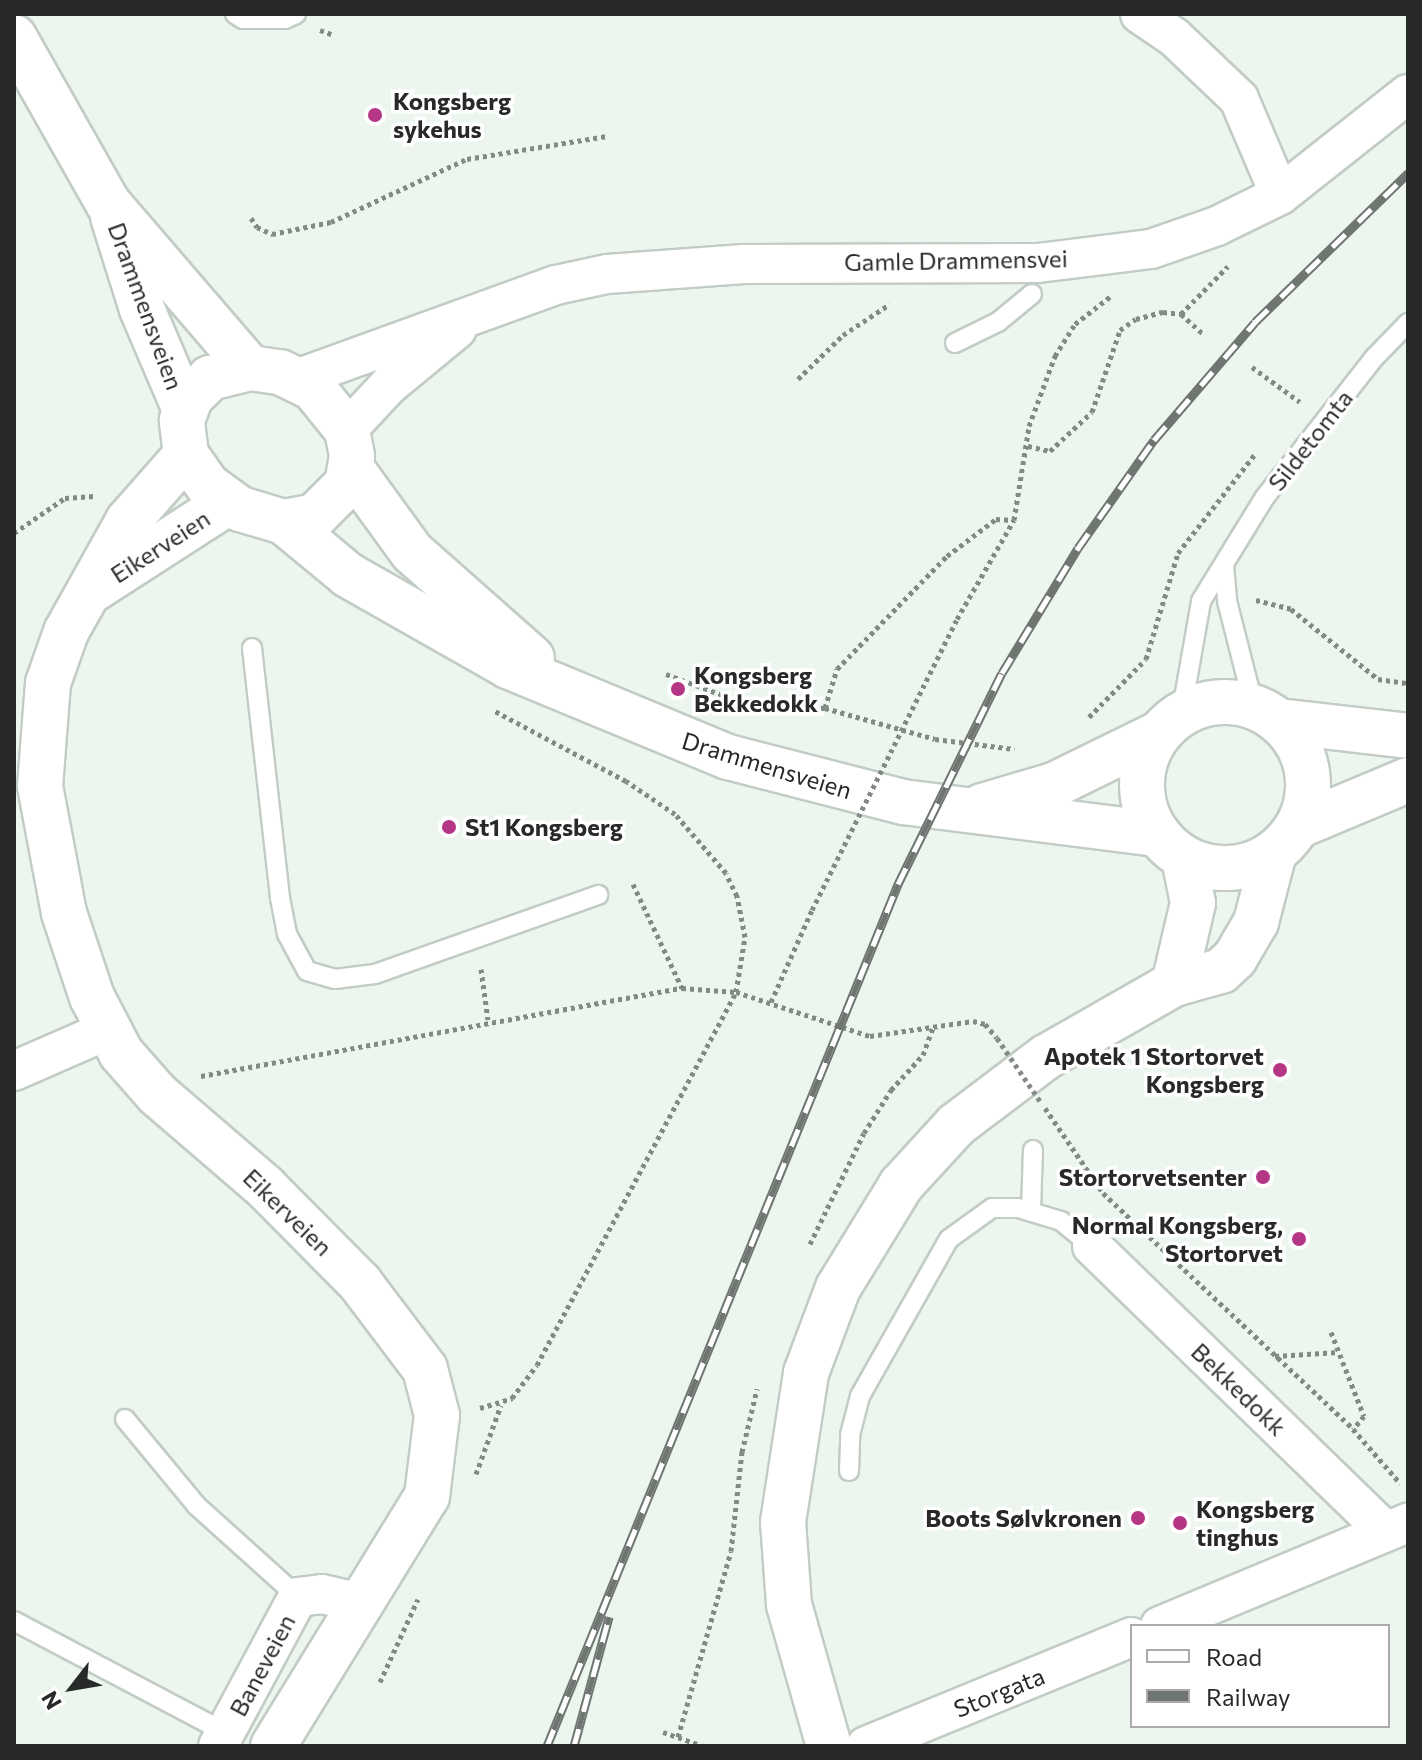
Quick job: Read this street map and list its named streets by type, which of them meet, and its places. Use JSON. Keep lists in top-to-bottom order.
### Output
{
  "streets": {
    "main road": ["Drammensveien", "Eikerveien", "Baneveien"],
    "street": ["Gamle Drammensvei", "Bekkedokk", "Storgata"],
    "lane": ["Sildetomta"]
  },
  "crossings": [
    ["Gamle Drammensvei", "Drammensveien"],
    ["Gamle Drammensvei", "Eikerveien"],
    ["Drammensveien", "Sildetomta"],
    ["Drammensveien", "Eikerveien"],
    ["Eikerveien", "Baneveien"]
  ],
  "places": [
    "Kongsberg sykehus",
    "Kongsberg Bekkedokk",
    "St1 Kongsberg",
    "Apotek 1 Stortorvet Kongsberg",
    "Stortorvetsenter",
    "Normal Kongsberg, Stortorvet",
    "Boots Sølvkronen",
    "Kongsberg tinghus"
  ],
  "legend": ["Road", "Railway"],
  "north": "bottom left"
}
